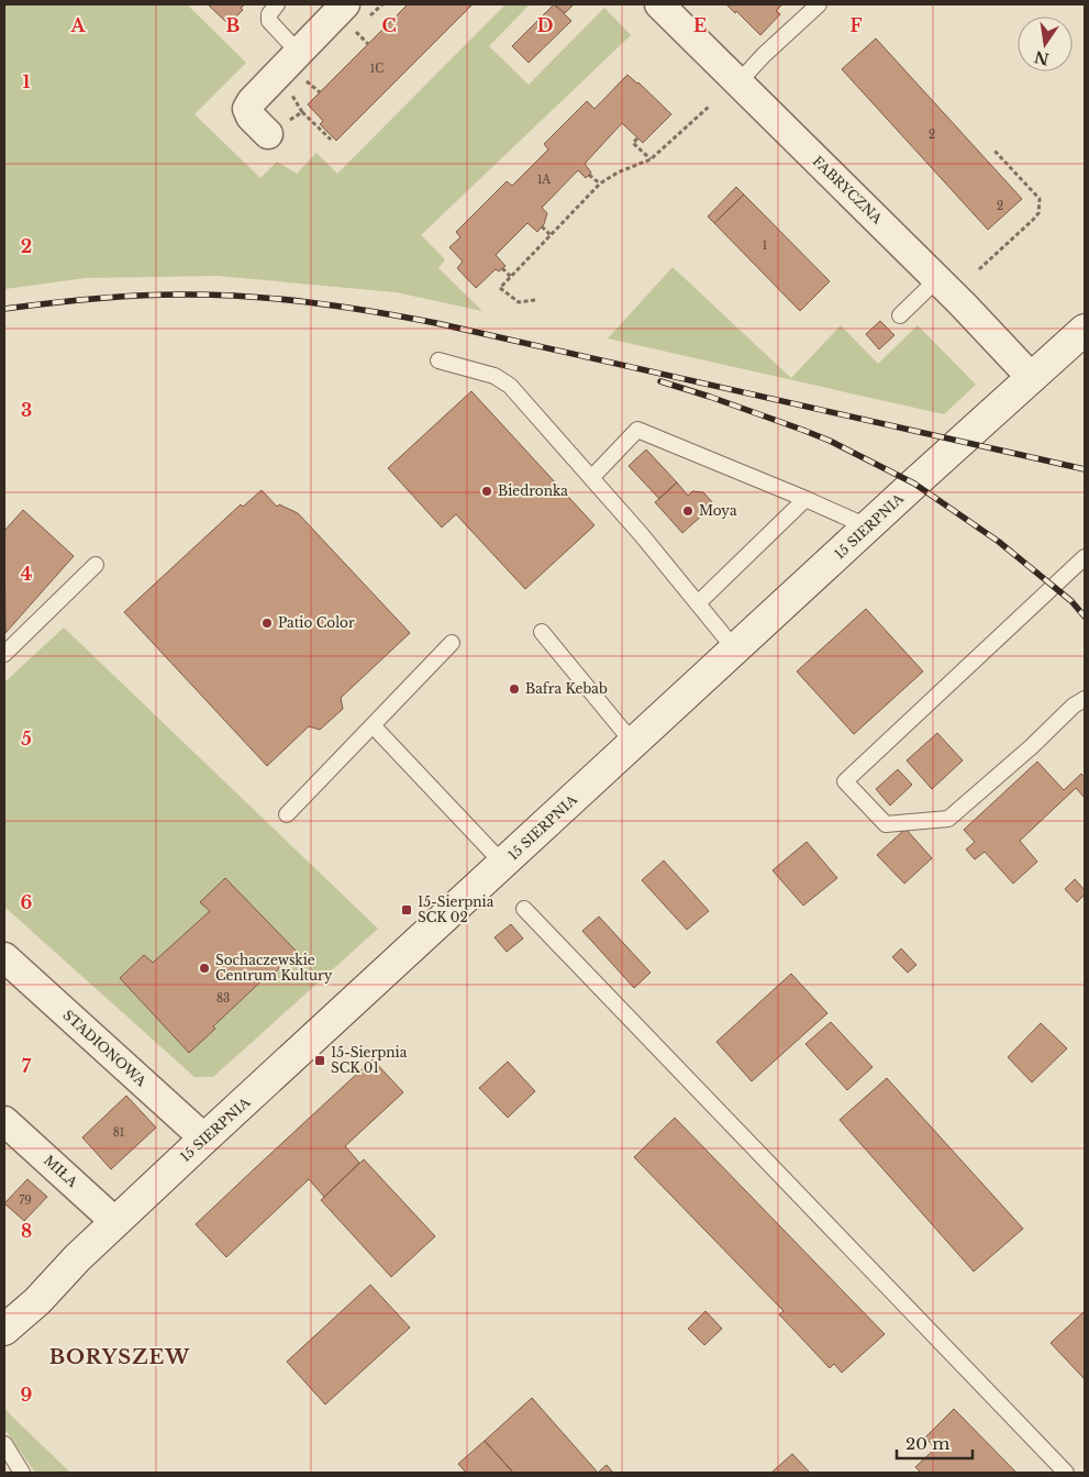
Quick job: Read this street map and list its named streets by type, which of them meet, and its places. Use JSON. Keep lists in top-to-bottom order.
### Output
{
  "streets": {
    "main road": ["15 SIERPNIA"],
    "street": ["FABRYCZNA", "STADIONOWA", "MIŁA"]
  },
  "crossings": [
    ["FABRYCZNA", "15 SIERPNIA"],
    ["15 SIERPNIA", "STADIONOWA"],
    ["15 SIERPNIA", "MIŁA"]
  ],
  "districts": ["BORYSZEW"],
  "places": {
    "other": [
      "Biedronka",
      "Moya",
      "Patio Color",
      "Bafra Kebab",
      "Sochaczewskie Centrum Kultury"
    ],
    "transit": ["15-Sierpnia SCK 02", "15-Sierpnia SCK 01"]
  },
  "house_numbers": [
    "1C",
    "2",
    "1A",
    "2",
    "1",
    "83",
    "81",
    "79"
  ],
  "scale_bar": "20 m",
  "north": "bottom",
  "grid": {
    "columns": [
      "A",
      "B",
      "C",
      "D",
      "E",
      "F"
    ],
    "rows": [
      "1",
      "2",
      "3",
      "4",
      "5",
      "6",
      "7",
      "8",
      "9"
    ]
  }
}
